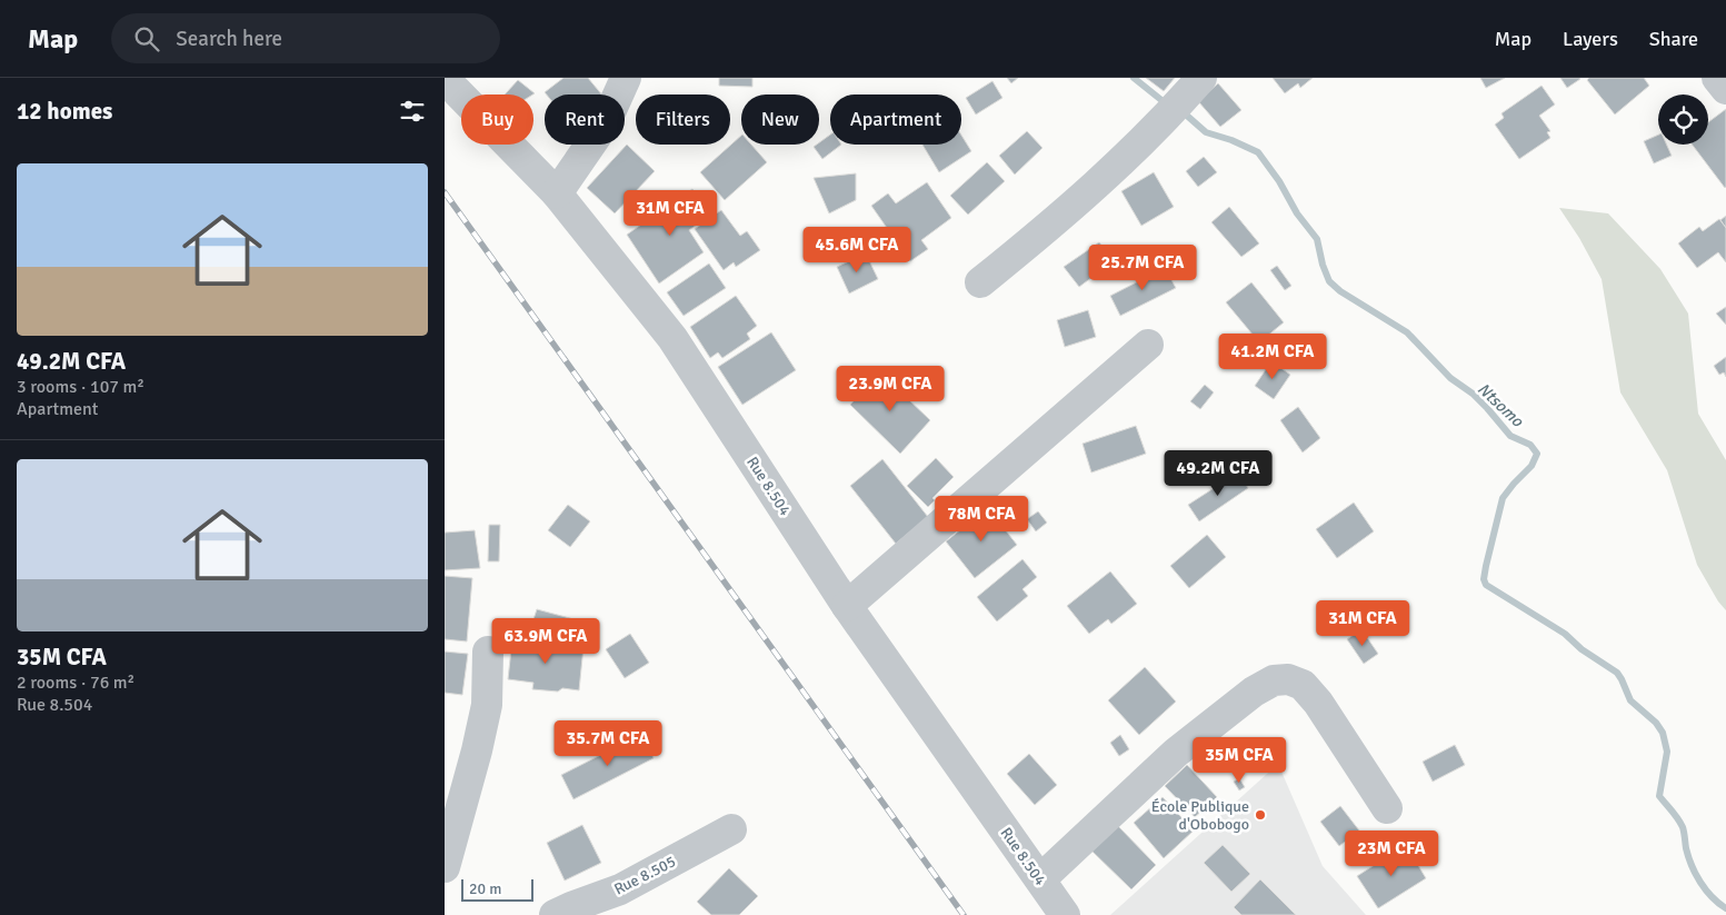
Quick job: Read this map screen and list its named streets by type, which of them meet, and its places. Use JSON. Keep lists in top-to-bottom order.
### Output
{
  "streets": {
    "street": ["Rue 8.504", "Rue 8.505"]
  },
  "water": ["Ntsomo"],
  "places": ["École Publique d'Obobogo"],
  "scale_bar": "20 m",
  "page": {
    "header": "Map",
    "search": "Search here",
    "nav": ["Map", "Layers", "Share"],
    "heading": "12 homes",
    "chip": [
      "Buy",
      "Rent",
      "Filters",
      "New",
      "Apartment"
    ],
    "list": [
      {
        "name": "49.2M CFA",
        "note": "3 rooms · 107 m² · Apartment"
      },
      {
        "name": "35M CFA",
        "note": "2 rooms · 76 m² · Rue 8.504"
      }
    ],
    "price": [
      "31M CFA",
      "45.6M CFA",
      "25.7M CFA",
      "41.2M CFA",
      "23.9M CFA",
      "49.2M CFA",
      "78M CFA",
      "31M CFA",
      "63.9M CFA",
      "35.7M CFA",
      "35M CFA",
      "23M CFA"
    ],
    "scale": "20 m"
  }
}
